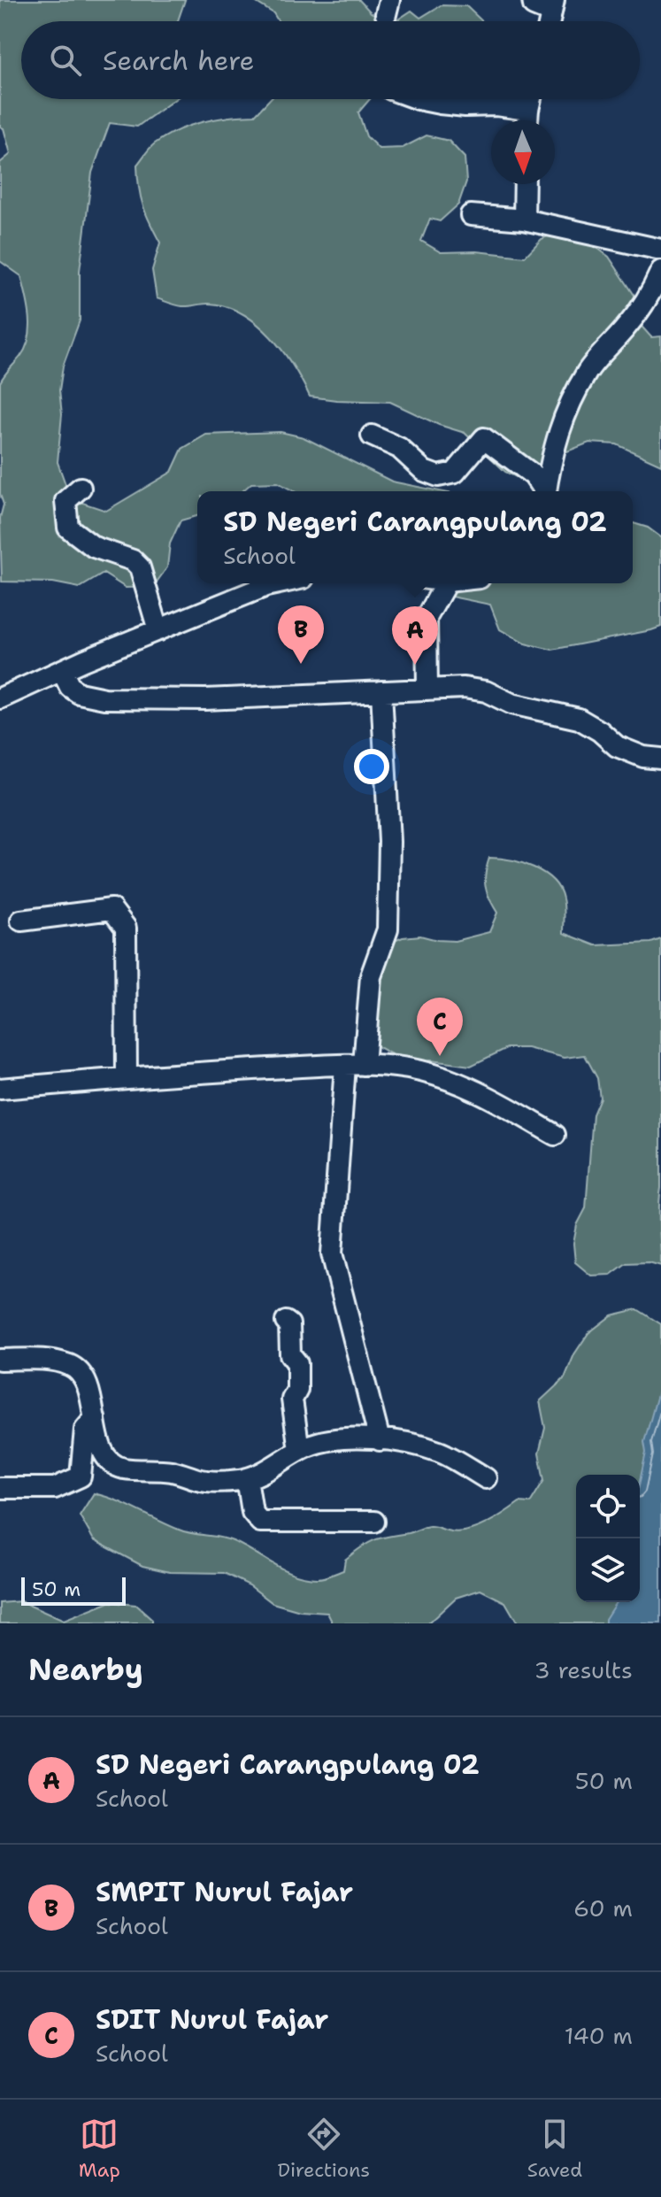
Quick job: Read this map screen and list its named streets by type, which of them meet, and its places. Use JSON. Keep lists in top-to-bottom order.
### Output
{
  "scale_bar": "50 m",
  "north": "bottom",
  "page": {
    "search": "Search here",
    "popup": ["SD Negeri Carangpulang 02", "School"],
    "pins": ["B", "A", "C"],
    "scale": "50 m",
    "heading": ["Nearby", "3 results"],
    "list": [
      {
        "mark": "A",
        "name": "SD Negeri Carangpulang 02",
        "note": "School",
        "value": "50 m"
      },
      {
        "mark": "B",
        "name": "SMPIT Nurul Fajar",
        "note": "School",
        "value": "60 m"
      },
      {
        "mark": "C",
        "name": "SDIT Nurul Fajar",
        "note": "School",
        "value": "140 m"
      }
    ],
    "nav": ["Map", "Directions", "Saved"]
  }
}
